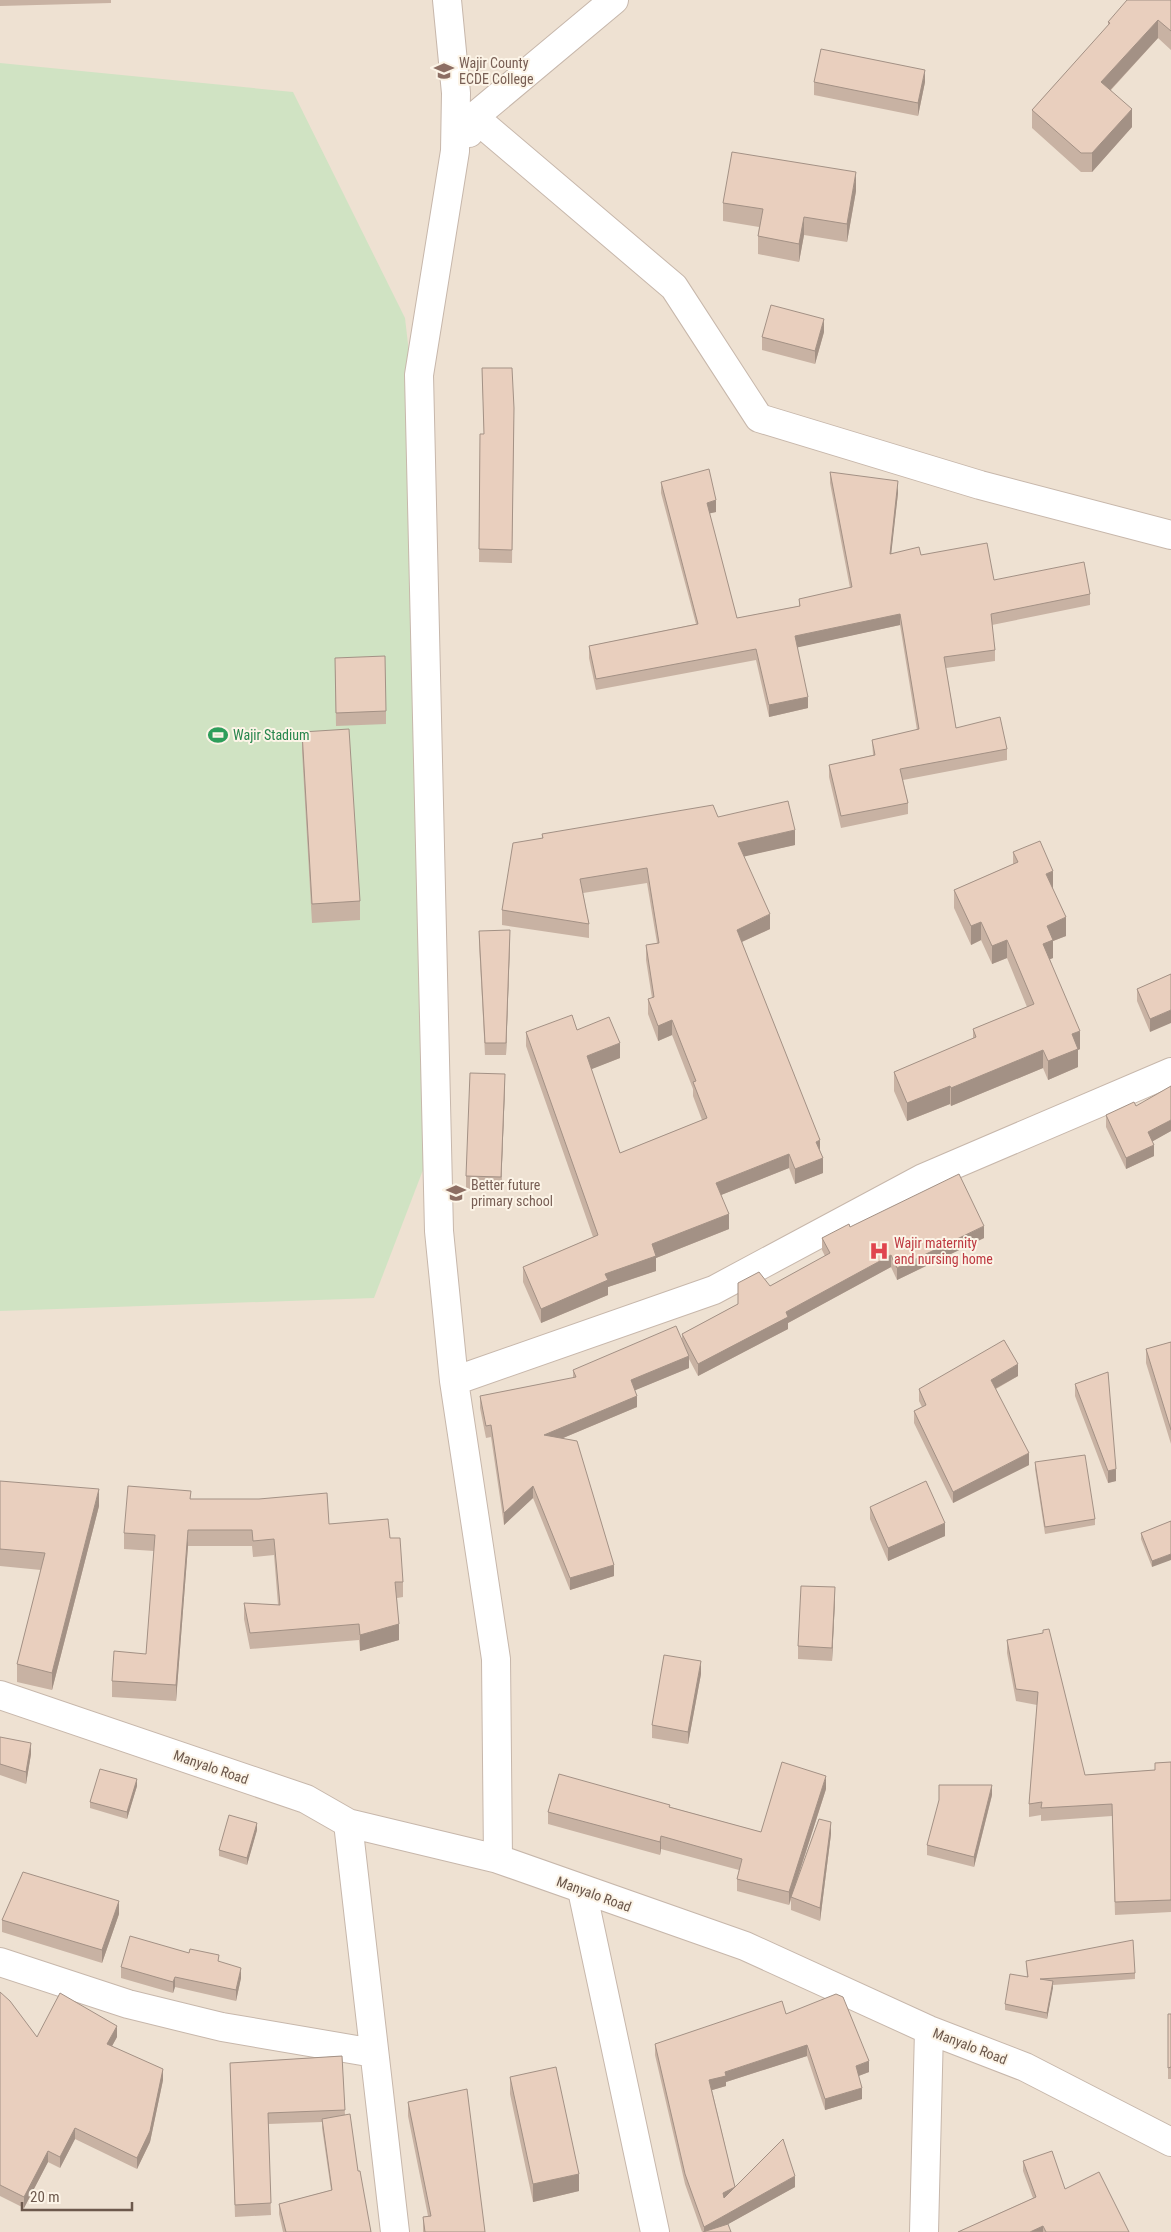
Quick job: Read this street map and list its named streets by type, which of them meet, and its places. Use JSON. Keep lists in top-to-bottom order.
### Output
{
  "streets": {
    "street": ["Manyalo Road"]
  },
  "places": {
    "school or university": ["Wajir County ECDE College", "Better future primary school"],
    "sports": ["Wajir Stadium"],
    "hospital": ["Wajir maternity and nursing home"]
  },
  "scale_bar": "20 m"
}
